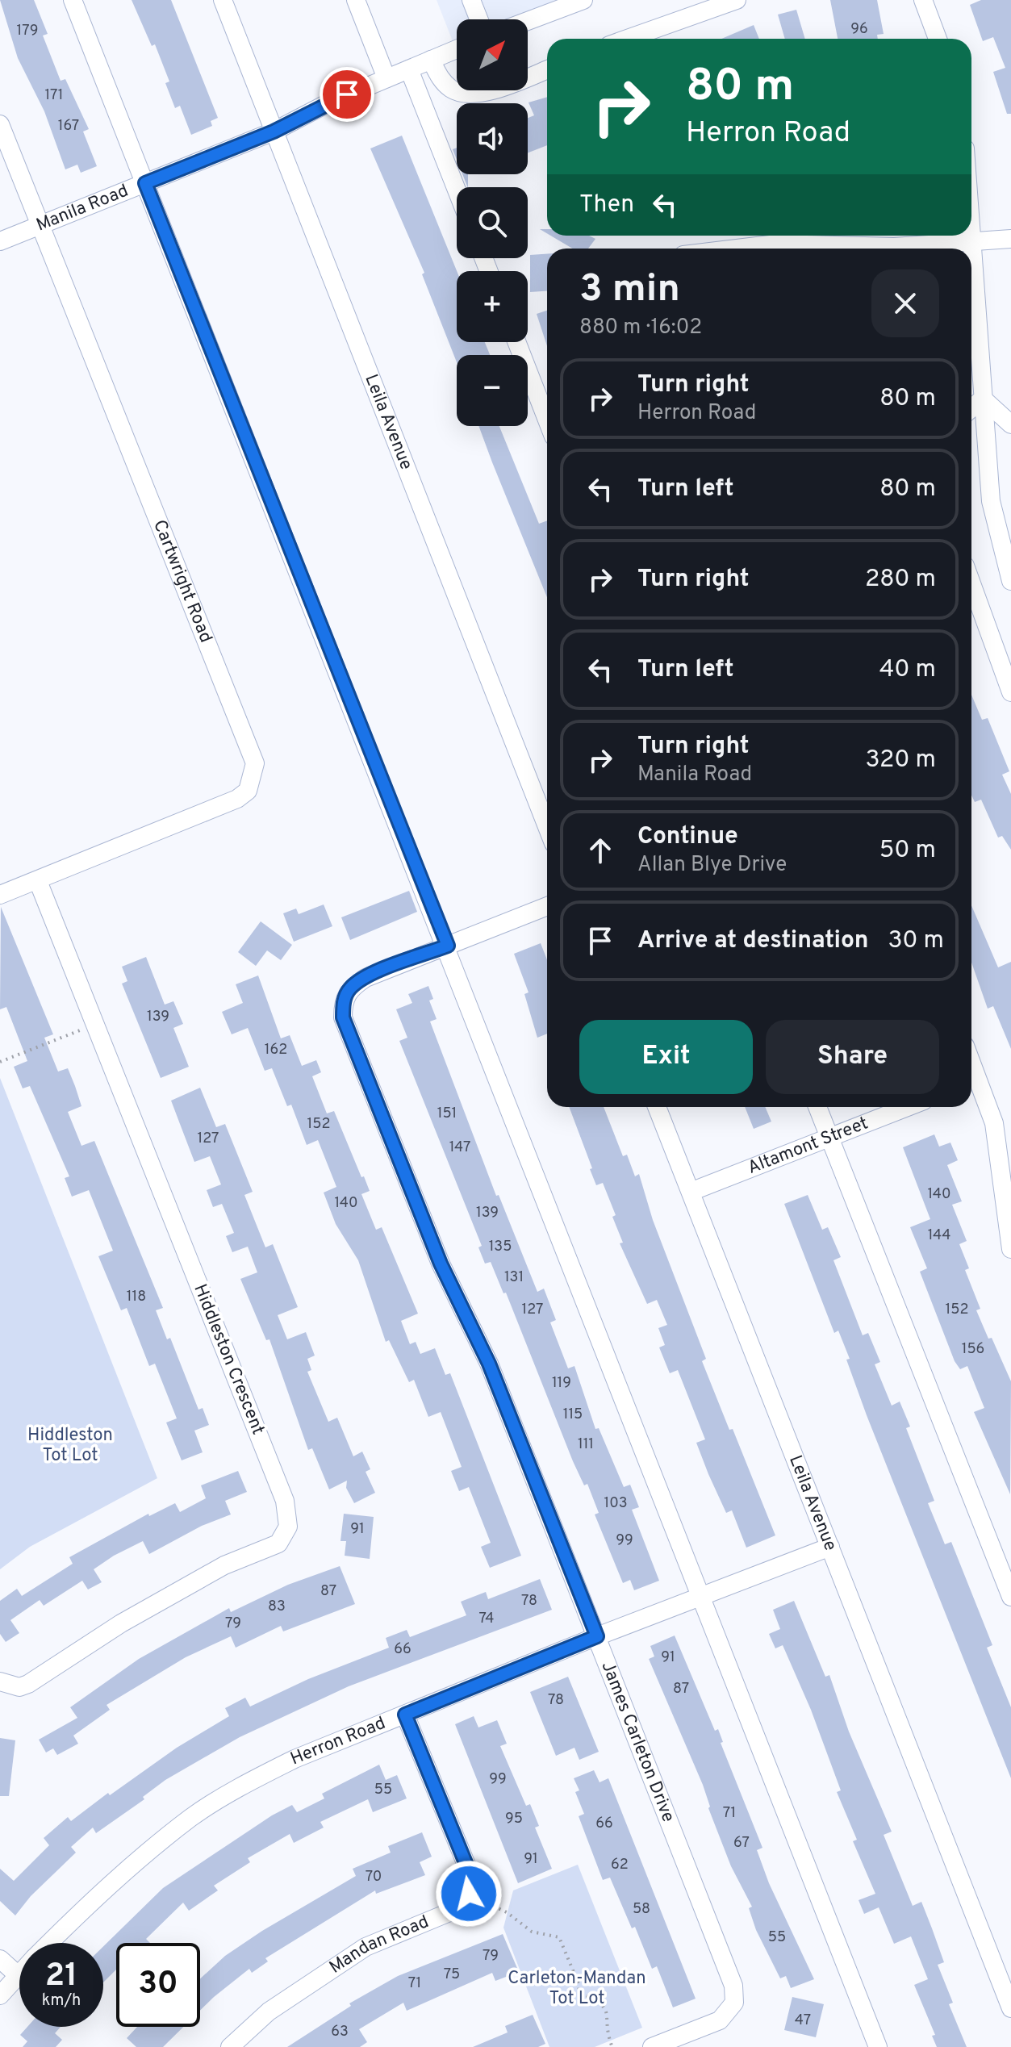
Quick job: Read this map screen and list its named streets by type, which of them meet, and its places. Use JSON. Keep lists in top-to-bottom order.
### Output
{
  "streets": {
    "street": [
      "Manila Road",
      "Leila Avenue",
      "Cartwright Road",
      "Altamont Street",
      "Hiddleston Crescent",
      "James Carleton Drive",
      "Herron Road",
      "Mandan Road"
    ]
  },
  "crossings": [
    ["Manila Road", "Leila Avenue"],
    ["Manila Road", "Cartwright Road"],
    ["Leila Avenue", "Altamont Street"],
    ["Leila Avenue", "Herron Road"],
    ["Cartwright Road", "Hiddleston Crescent"],
    ["James Carleton Drive", "Herron Road"],
    ["Herron Road", "Mandan Road"]
  ],
  "parks": ["Hiddleston Tot Lot", "Carleton-Mandan Tot Lot"],
  "house_numbers": [
    "96",
    "179",
    "171",
    "167",
    "139",
    "162",
    "151",
    "152",
    "127",
    "147",
    "140",
    "140",
    "139",
    "144",
    "135",
    "131",
    "118",
    "127",
    "152",
    "156",
    "119",
    "115",
    "111",
    "103",
    "91",
    "99",
    "87",
    "78",
    "83",
    "74",
    "79",
    "66",
    "91",
    "87",
    "78",
    "99",
    "55",
    "71",
    "95",
    "66",
    "67",
    "91",
    "62",
    "70",
    "58",
    "55",
    "79",
    "75",
    "71",
    "47",
    "63"
  ],
  "north": "top right",
  "page": {
    "map_buttons": ["+", "−"],
    "turn": ["80 m", "Herron Road"],
    "then": "Then",
    "heading": ["3 min", "880 m · 16:02"],
    "list": [
      {
        "name": "Turn right",
        "note": "Herron Road",
        "value": "80 m"
      },
      {
        "name": "Turn left",
        "value": "80 m"
      },
      {
        "name": "Turn right",
        "value": "280 m"
      },
      {
        "name": "Turn left",
        "value": "40 m"
      },
      {
        "name": "Turn right",
        "note": "Manila Road",
        "value": "320 m"
      },
      {
        "name": "Continue",
        "note": "Allan Blye Drive",
        "value": "50 m"
      },
      {
        "name": "Arrive at destination",
        "value": "30 m"
      }
    ],
    "buttons": ["Exit", "Share"],
    "speed": "21 km/h",
    "limit": "30"
  }
}
